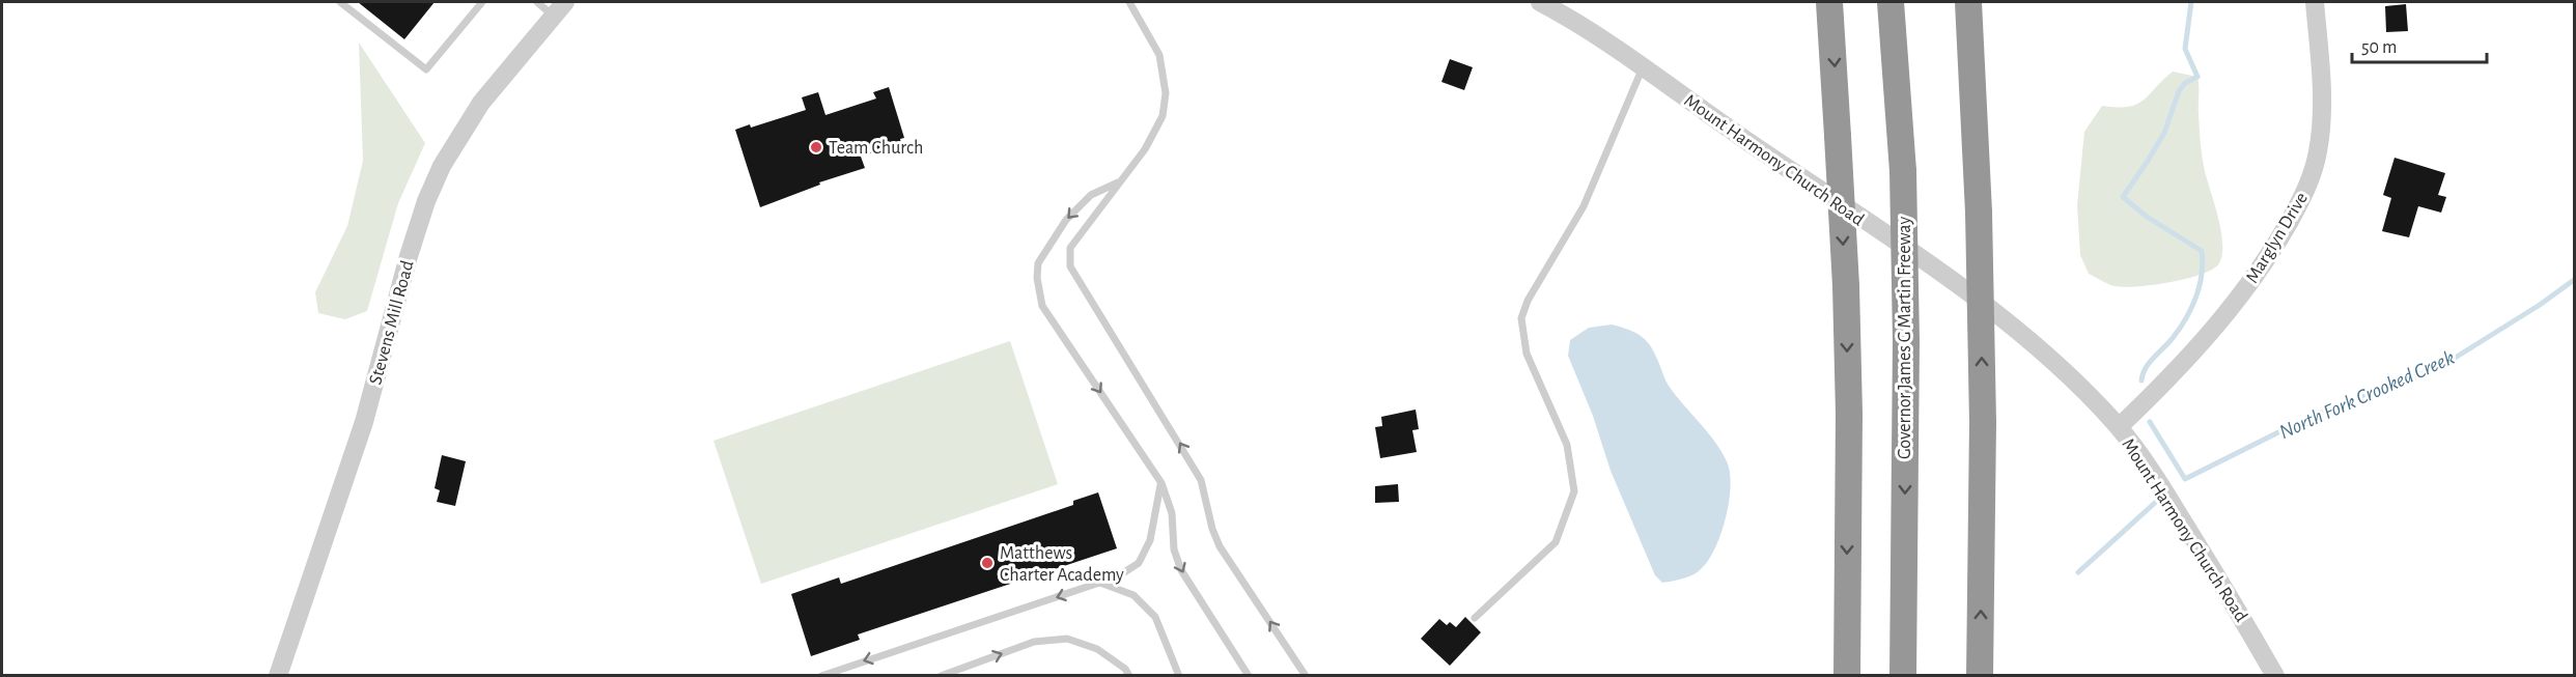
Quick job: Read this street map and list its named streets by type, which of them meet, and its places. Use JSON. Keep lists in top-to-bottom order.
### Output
{
  "streets": {
    "highway": ["Governor James G Martin Freeway"],
    "street": ["Mount Harmony Church Road", "Marglyn Drive", "Stevens Mill Road"]
  },
  "crossings": [
    ["Mount Harmony Church Road", "Marglyn Drive"]
  ],
  "water": ["North Fork Crooked Creek"],
  "places": ["Team Church", "Matthews Charter Academy"],
  "scale_bar": "50 m"
}
